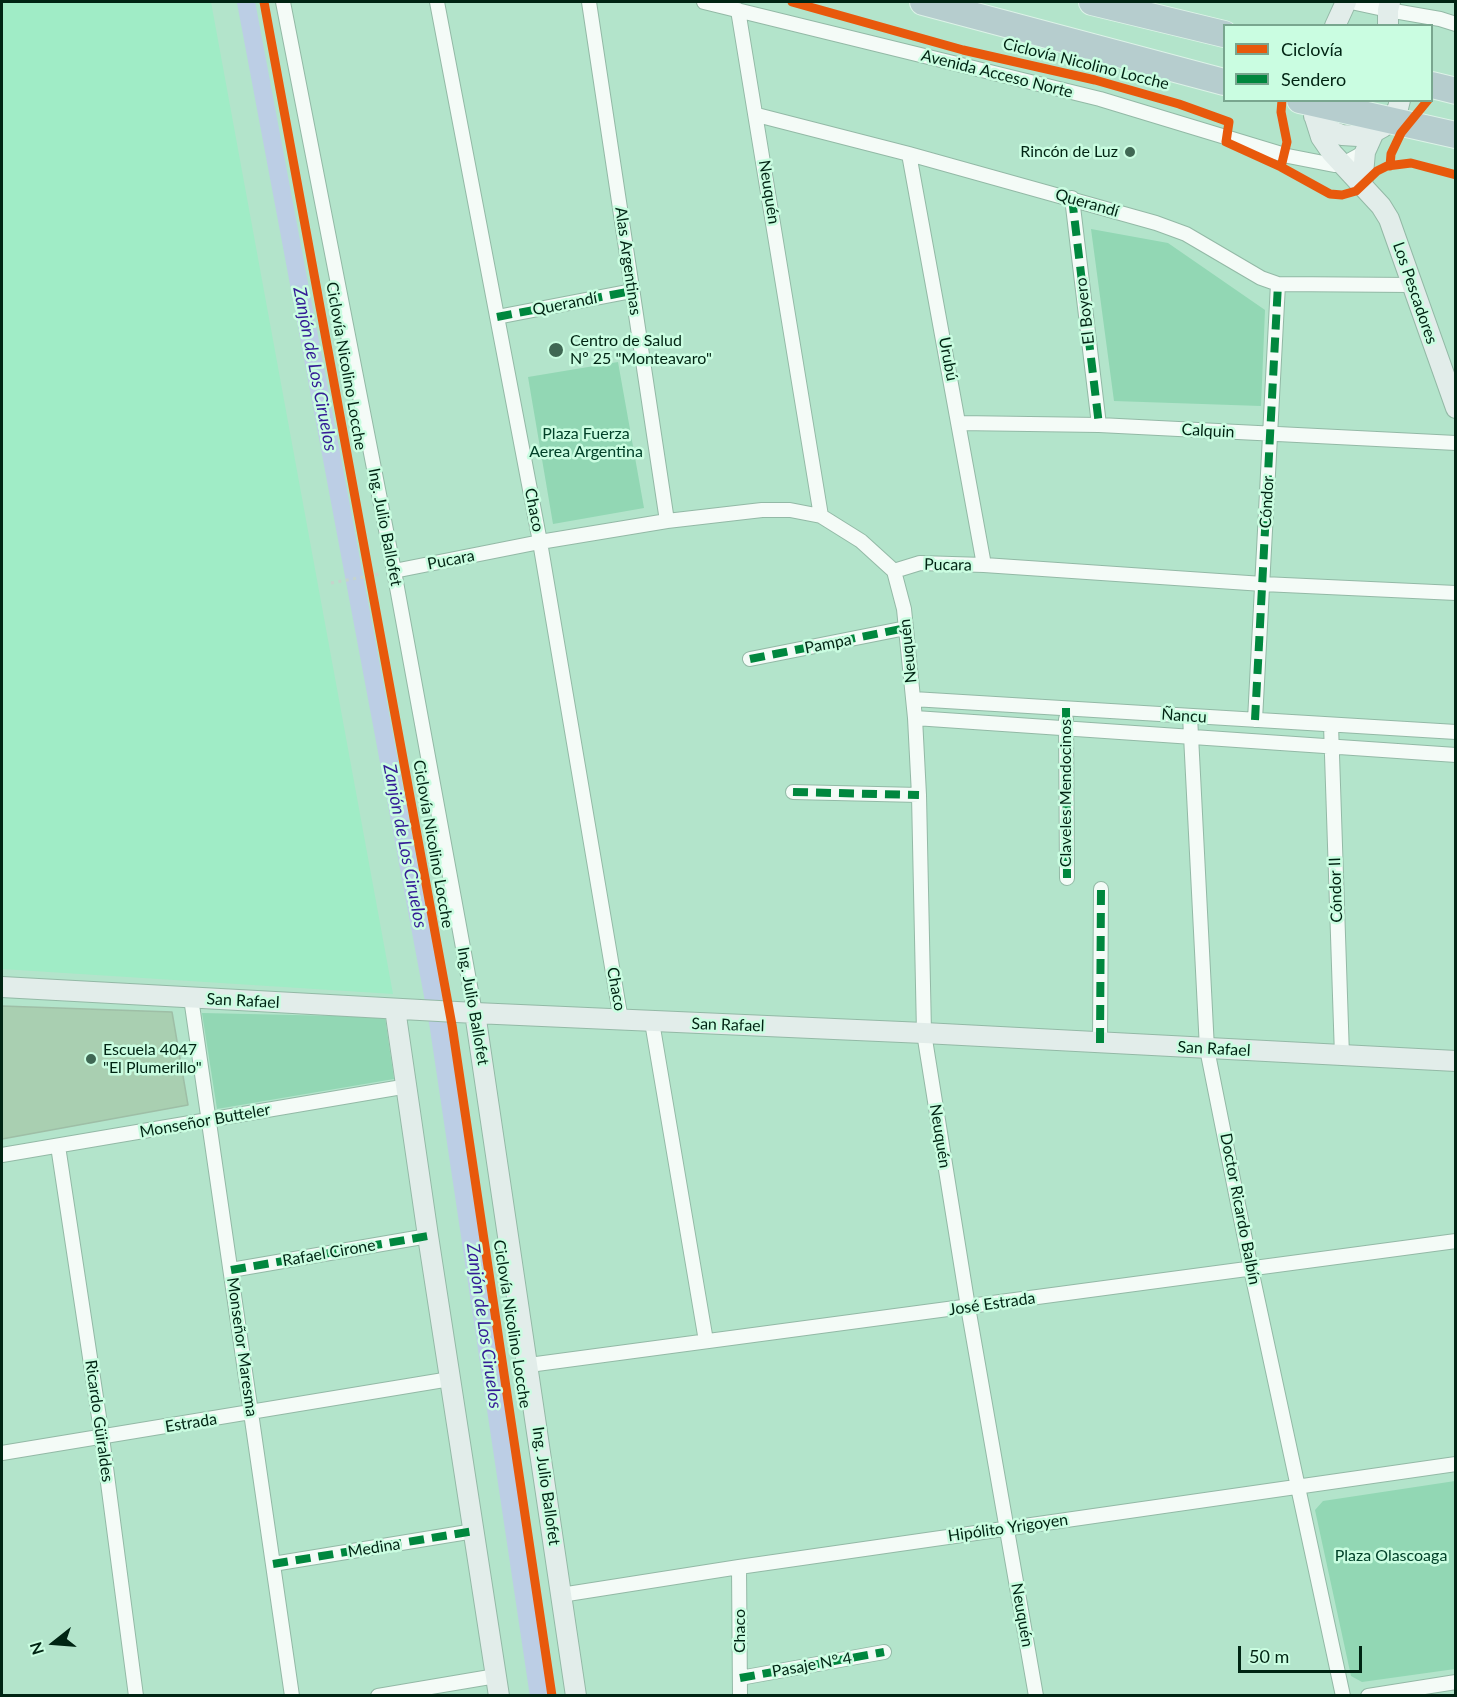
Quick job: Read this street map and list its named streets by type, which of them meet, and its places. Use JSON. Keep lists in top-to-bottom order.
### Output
{
  "streets": {
    "street": [
      "Avenida Acceso Norte",
      "Neuquén",
      "Querandí",
      "Alas Argentinas",
      "Los Pescadores",
      "El Boyero",
      "Urubú",
      "Calquin",
      "Cóndor",
      "Chaco",
      "Ing. Julio Ballofet",
      "Pucara",
      "Pampa",
      "Ñancu",
      "Claveles Mendocinos",
      "Cóndor II",
      "San Rafael",
      "Monseñor Butteler",
      "Doctor Ricardo Balbín",
      "Rafael Cirone",
      "José Estrada",
      "Monseñor Maresma",
      "Ricardo Güiraldes",
      "Estrada",
      "Hipólito Yrigoyen",
      "Medina",
      "Pasaje N° 4"
    ],
    "cycle path": ["Ciclovía Nicolino Locche"]
  },
  "crossings": [
    ["Avenida Acceso Norte", "Neuquén"],
    ["Avenida Acceso Norte", "Los Pescadores"],
    ["Neuquén", "Querandí"],
    ["Neuquén", "Pucara"],
    ["Neuquén", "Pampa"],
    ["Neuquén", "Ñancu"],
    ["Neuquén", "San Rafael"],
    ["Neuquén", "José Estrada"],
    ["Neuquén", "Hipólito Yrigoyen"],
    ["Querandí", "Alas Argentinas"],
    ["Querandí", "Los Pescadores"],
    ["Querandí", "El Boyero"],
    ["Querandí", "Urubú"],
    ["Querandí", "Cóndor"],
    ["Querandí", "Chaco"],
    ["Alas Argentinas", "Pucara"],
    ["El Boyero", "Calquin"],
    ["Urubú", "Calquin"],
    ["Urubú", "Pucara"],
    ["Calquin", "Cóndor"],
    ["Cóndor", "Pucara"],
    ["Cóndor", "Ñancu"],
    ["Chaco", "Pucara"],
    ["Chaco", "San Rafael"],
    ["Chaco", "Hipólito Yrigoyen"],
    ["Chaco", "Pasaje N° 4"],
    ["Ing. Julio Ballofet", "Pucara"],
    ["Ing. Julio Ballofet", "San Rafael"],
    ["Ing. Julio Ballofet", "José Estrada"],
    ["Ing. Julio Ballofet", "Hipólito Yrigoyen"],
    ["Ñancu", "Claveles Mendocinos"],
    ["Ñancu", "Cóndor II"],
    ["Ñancu", "Doctor Ricardo Balbín"],
    ["Cóndor II", "San Rafael"],
    ["San Rafael", "Doctor Ricardo Balbín"],
    ["San Rafael", "Monseñor Maresma"],
    ["Monseñor Butteler", "Monseñor Maresma"],
    ["Monseñor Butteler", "Ricardo Güiraldes"],
    ["Doctor Ricardo Balbín", "José Estrada"],
    ["Doctor Ricardo Balbín", "Hipólito Yrigoyen"],
    ["Rafael Cirone", "Monseñor Maresma"],
    ["Monseñor Maresma", "Estrada"],
    ["Monseñor Maresma", "Medina"],
    ["Ricardo Güiraldes", "Estrada"]
  ],
  "water": ["Zanjón de Los Ciruelos"],
  "parks": ["Plaza Fuerza Aerea Argentina", "Plaza Olascoaga"],
  "places": ["Rincón de Luz", "Centro de Salud Nº 25 \"Monteavaro\"", "Escuela 4047 \"El Plumerillo\""],
  "legend": ["Ciclovía", "Sendero"],
  "scale_bar": "50 m",
  "north": "left"
}
